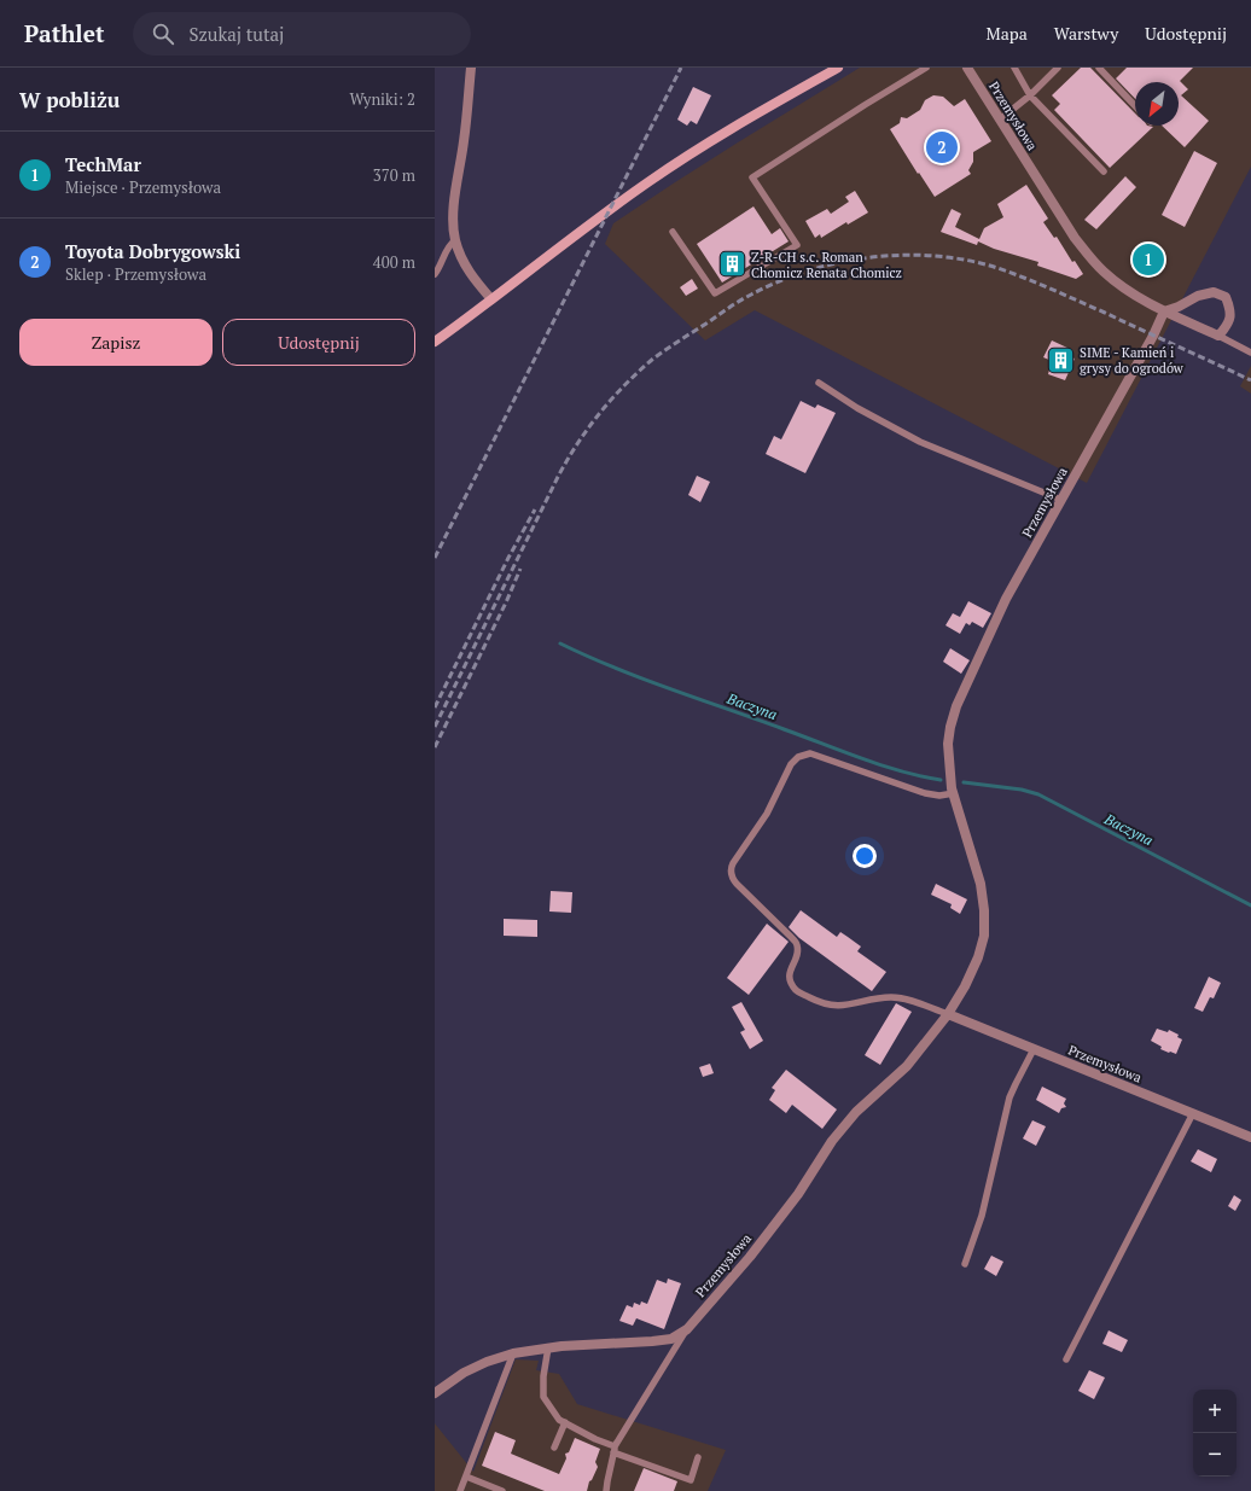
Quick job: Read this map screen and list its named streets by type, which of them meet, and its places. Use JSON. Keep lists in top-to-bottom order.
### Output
{
  "streets": {
    "street": ["Przemysłowa"]
  },
  "water": ["Baczyna"],
  "places": {
    "building": ["Z-R-CH s.c. Roman Chomicz Renata Chomicz", "SIME - Kamień i grysy do ogrodów"]
  },
  "north": "bottom left",
  "page": {
    "header": "Pathlet",
    "search": "Szukaj tutaj",
    "nav": ["Mapa", "Warstwy", "Udostępnij"],
    "heading": ["W pobliżu", "Wyniki: 2"],
    "pins": ["2", "1"],
    "list": [
      {
        "mark": "1",
        "name": "TechMar",
        "note": "Miejsce · Przemysłowa",
        "value": "370 m"
      },
      {
        "mark": "2",
        "name": "Toyota Dobrygowski",
        "note": "Sklep · Przemysłowa",
        "value": "400 m"
      }
    ],
    "buttons": ["Zapisz", "Udostępnij"],
    "map_buttons": ["+", "−"]
  }
}
